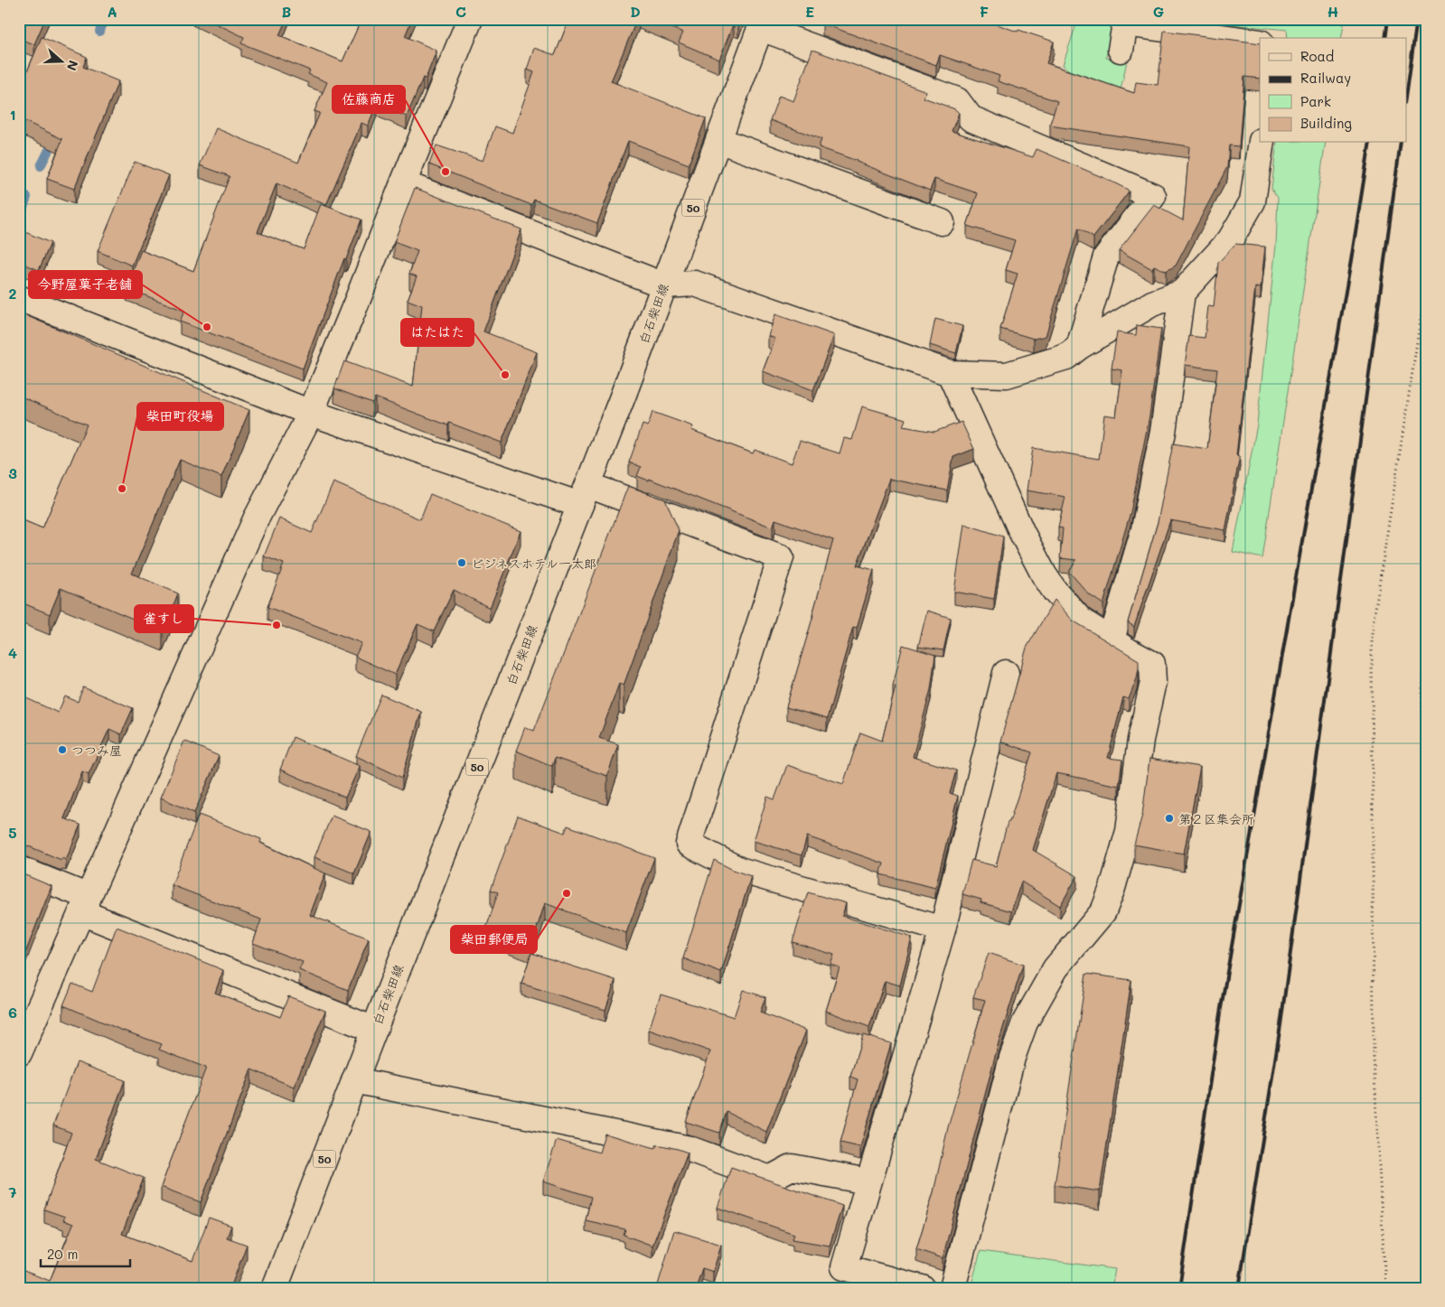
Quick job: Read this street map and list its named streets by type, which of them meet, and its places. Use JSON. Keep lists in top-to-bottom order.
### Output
{
  "streets": {
    "street": ["50", "白石柴田線"]
  },
  "places": [
    "佐藤商店",
    "今野屋菓子老舗",
    "はたはた",
    "柴田町役場",
    "ビジネスホテル一太郎",
    "雀すし",
    "つつみ屋",
    "第２区集会所",
    "柴田郵便局"
  ],
  "legend": [
    "Road",
    "Railway",
    "Park",
    "Building"
  ],
  "scale_bar": "20 m",
  "north": "right",
  "grid": {
    "columns": [
      "A",
      "B",
      "C",
      "D",
      "E",
      "F",
      "G",
      "H"
    ],
    "rows": [
      "1",
      "2",
      "3",
      "4",
      "5",
      "6",
      "7"
    ]
  }
}
